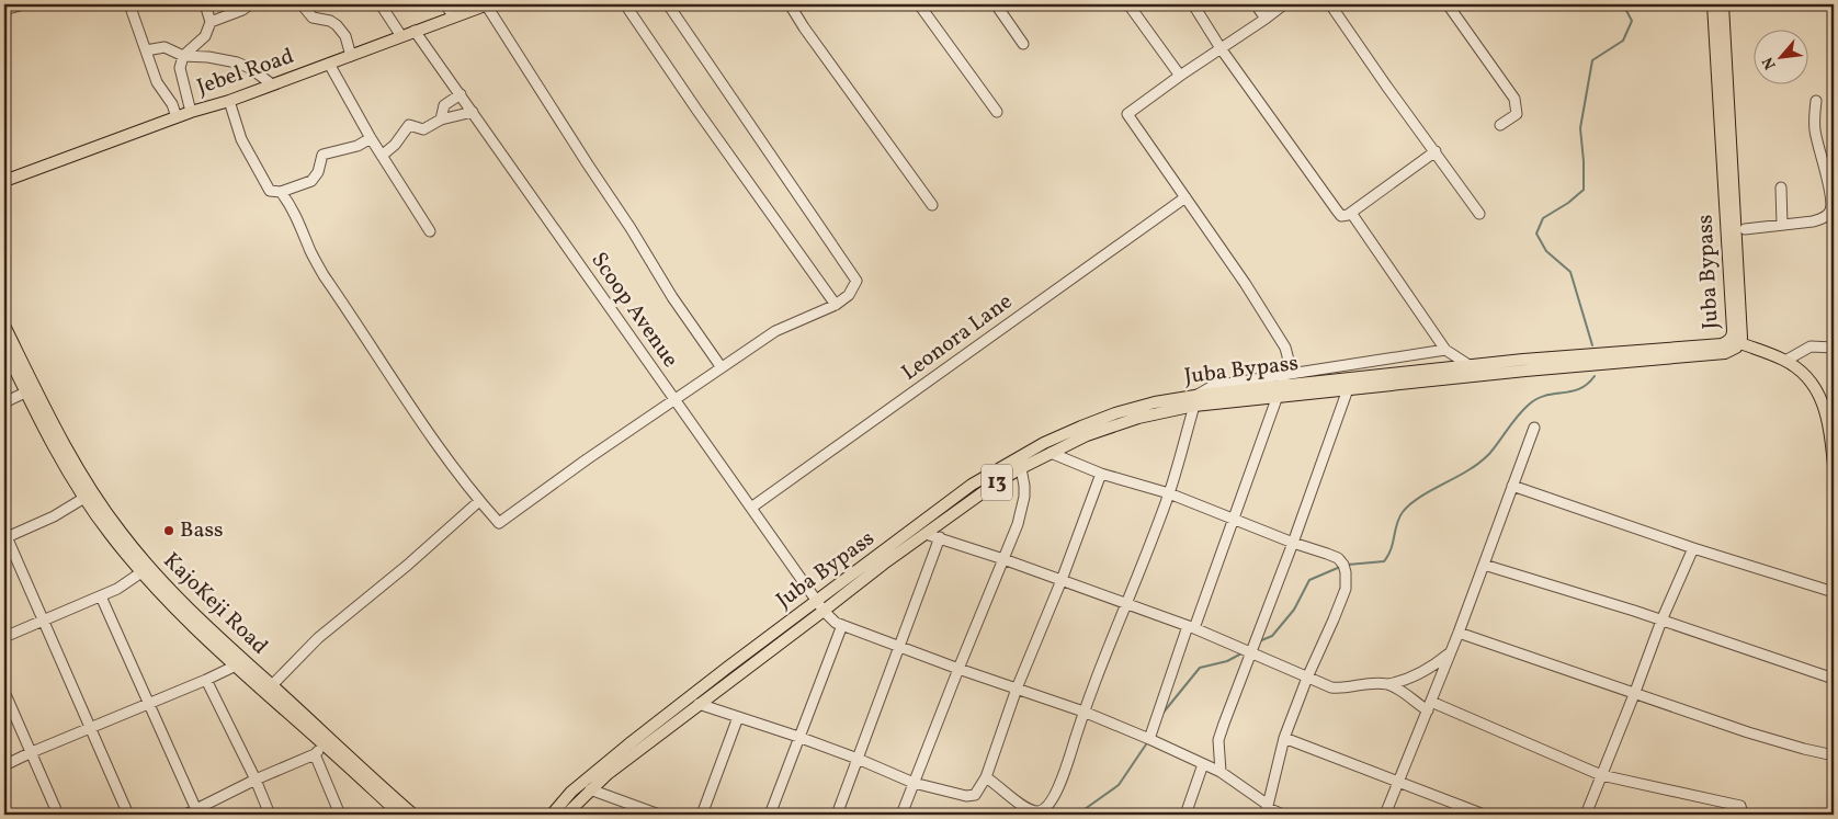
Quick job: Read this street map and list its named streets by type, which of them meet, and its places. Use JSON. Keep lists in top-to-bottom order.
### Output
{
  "streets": {
    "main road": [
      "Jebel Road",
      "Juba Bypass",
      "13",
      "KajoKeji Road"
    ],
    "street": ["Scoop Avenue", "Leonora Lane"]
  },
  "crossings": [
    ["Jebel Road", "Scoop Avenue"],
    ["Juba Bypass", "Scoop Avenue"],
    ["Scoop Avenue", "Leonora Lane"]
  ],
  "places": ["Bass"],
  "north": "bottom left"
}
